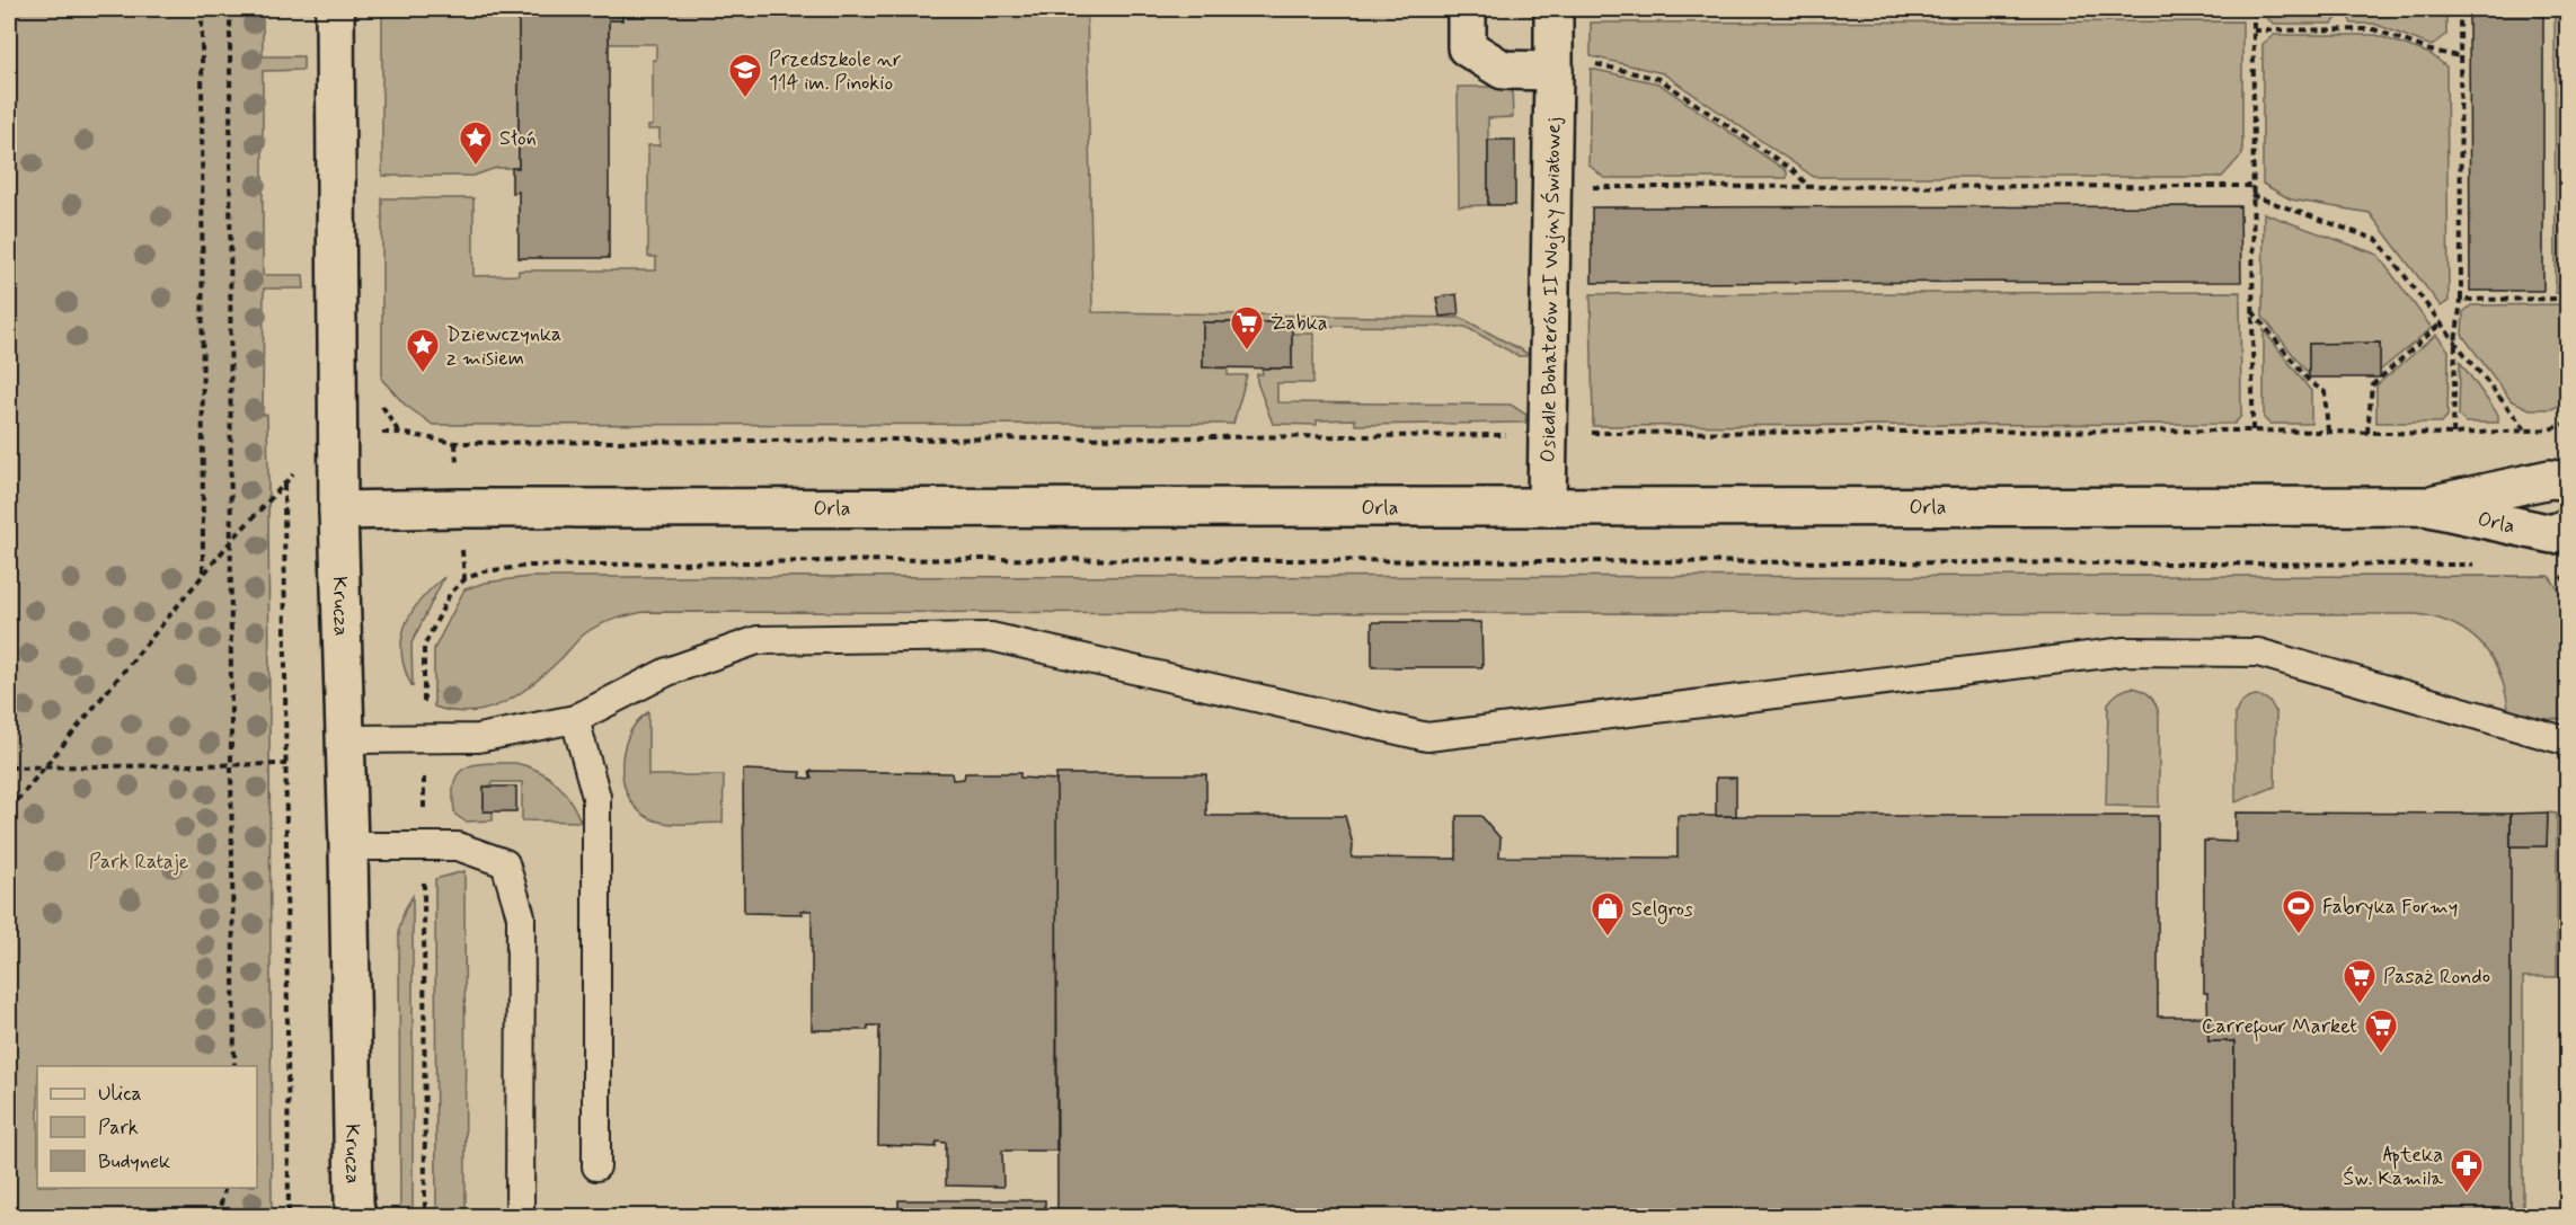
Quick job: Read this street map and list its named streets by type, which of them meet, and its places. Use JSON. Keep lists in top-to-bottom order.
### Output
{
  "streets": {
    "street": ["Osiedle Bohaterów II Wojny Światowej", "Orla", "Krucza"]
  },
  "crossings": [
    ["Osiedle Bohaterów II Wojny Światowej", "Orla"],
    ["Orla", "Krucza"]
  ],
  "parks": ["Park Rataje"],
  "places": {
    "school or university": ["Przedszkole nr 114 im. Pinokio"],
    "place": ["Słoń", "Dziewczynka z misiem"],
    "supermarket": ["Żabka", "Pasaż Rondo", "Carrefour Market"],
    "sports": ["Fabryka Formy"],
    "shop": ["Selgros"],
    "pharmacy": ["Apteka Św. Kamila"]
  },
  "legend": ["Ulica", "Park", "Budynek"]
}
